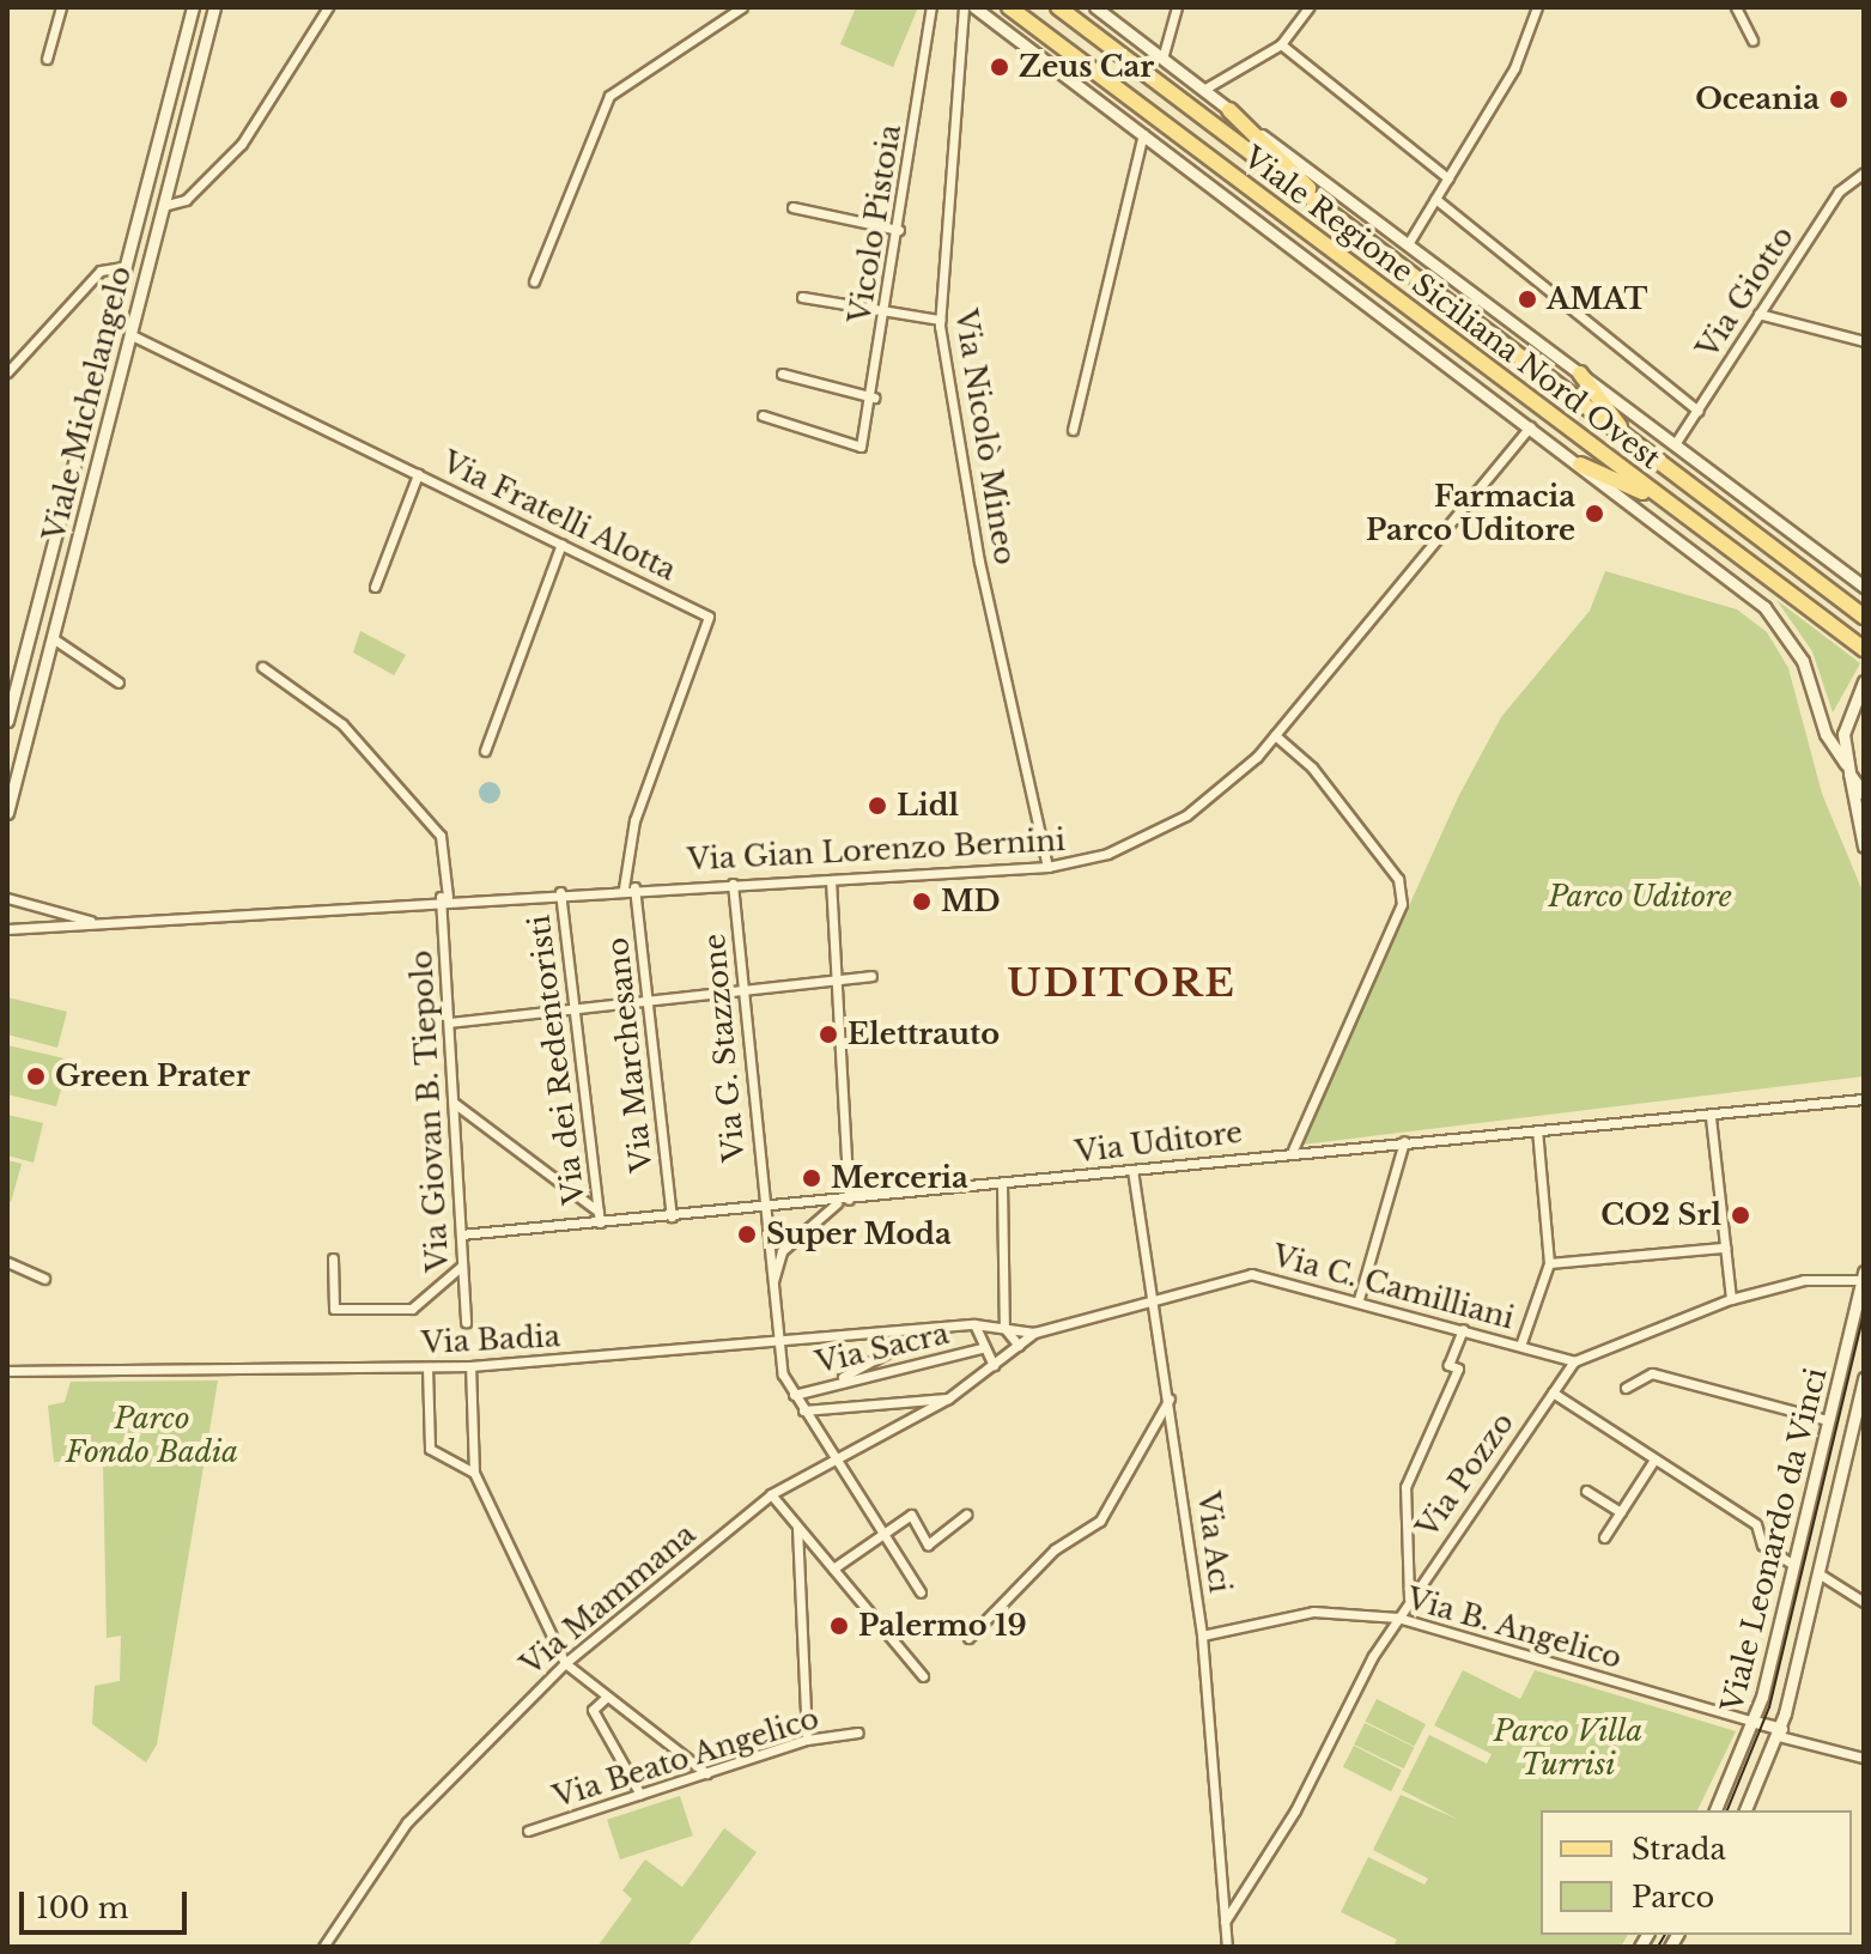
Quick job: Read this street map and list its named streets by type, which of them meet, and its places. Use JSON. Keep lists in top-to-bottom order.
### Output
{
  "streets": {
    "main road": ["Viale Regione Siciliana Nord Ovest"],
    "street": [
      "Vicolo Pistoia",
      "Via Giotto",
      "Viale Michelangelo",
      "Via Nicolò Mineo",
      "Via Fratelli Alotta",
      "Via Gian Lorenzo Bernini",
      "Via G. Stazzone",
      "Via Marchesano",
      "Via dei Redentoristi",
      "Via Giovan B. Tiepolo",
      "Via Uditore",
      "Via C. Camilliani",
      "Via Badia",
      "Via Sacra",
      "Via Pozzo",
      "Viale Leonardo da Vinci",
      "Via Aci",
      "Via Mammana",
      "Via B. Angelico",
      "Via Beato Angelico"
    ]
  },
  "crossings": [
    ["Via Giotto", "Viale Regione Siciliana Nord Ovest"],
    ["Viale Regione Siciliana Nord Ovest", "Via Gian Lorenzo Bernini"],
    ["Viale Michelangelo", "Via Fratelli Alotta"],
    ["Via Nicolò Mineo", "Via Gian Lorenzo Bernini"],
    ["Via Fratelli Alotta", "Via Gian Lorenzo Bernini"],
    ["Via Gian Lorenzo Bernini", "Via G. Stazzone"],
    ["Via Gian Lorenzo Bernini", "Via Marchesano"],
    ["Via Gian Lorenzo Bernini", "Via dei Redentoristi"],
    ["Via Gian Lorenzo Bernini", "Via Giovan B. Tiepolo"],
    ["Via G. Stazzone", "Via Uditore"],
    ["Via G. Stazzone", "Via Badia"],
    ["Via G. Stazzone", "Via Sacra"],
    ["Via G. Stazzone", "Via Mammana"],
    ["Via Marchesano", "Via Uditore"],
    ["Via dei Redentoristi", "Via Uditore"],
    ["Via Giovan B. Tiepolo", "Via Uditore"],
    ["Via Uditore", "Via Aci"],
    ["Via C. Camilliani", "Via Badia"],
    ["Via C. Camilliani", "Via Pozzo"],
    ["Via C. Camilliani", "Via Aci"],
    ["Via C. Camilliani", "Via Mammana"],
    ["Via Badia", "Via Mammana"],
    ["Via Pozzo", "Via Aci"],
    ["Via Pozzo", "Via B. Angelico"],
    ["Viale Leonardo da Vinci", "Via B. Angelico"],
    ["Via Aci", "Via B. Angelico"]
  ],
  "districts": ["UDITORE"],
  "parks": ["Parco Uditore", "Parco Fondo Badia", "Parco Villa Turrisi"],
  "places": [
    "Zeus Car",
    "Oceania",
    "AMAT",
    "Farmacia Parco Uditore",
    "Lidl",
    "MD",
    "Elettrauto",
    "Green Prater",
    "Merceria",
    "CO2 Srl",
    "Super Moda",
    "Palermo 19"
  ],
  "legend": ["Strada", "Parco"],
  "scale_bar": "100 m"
}
